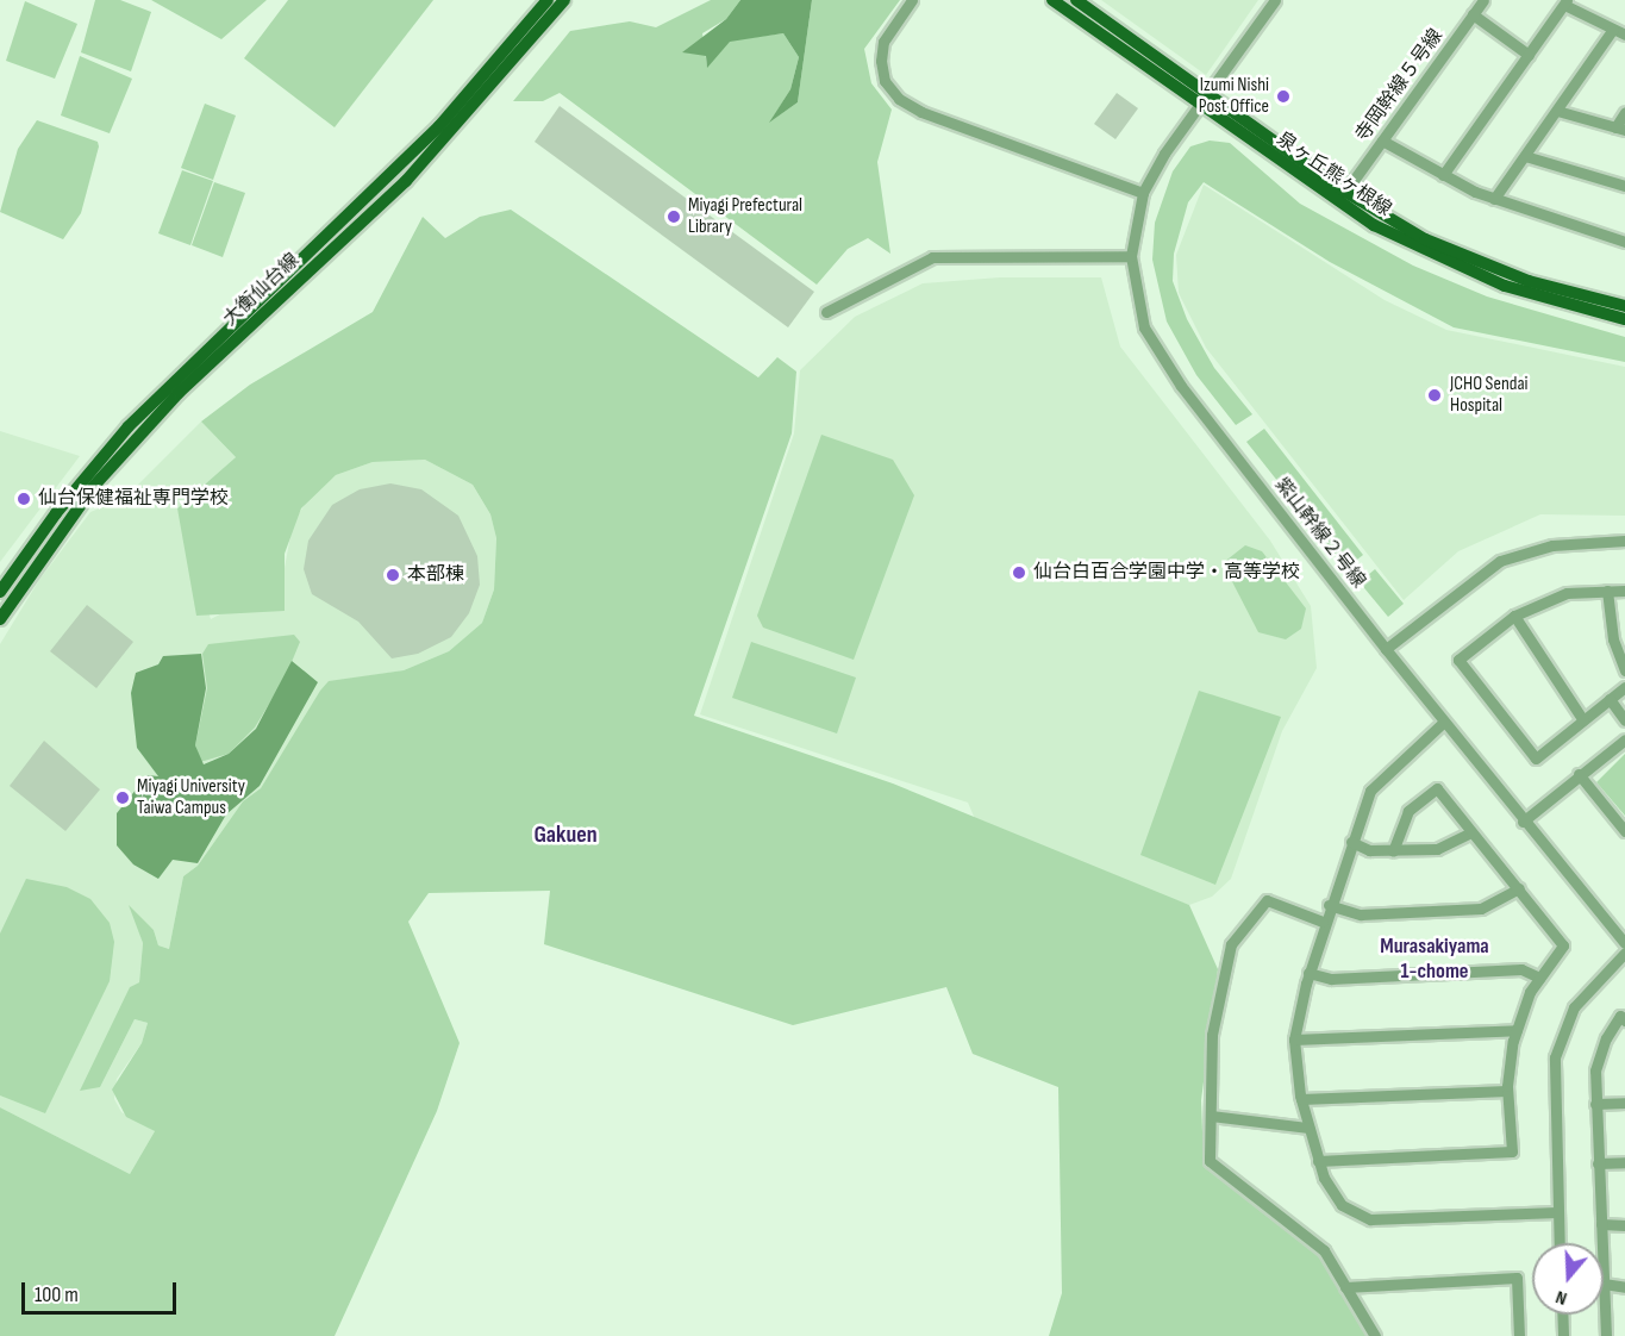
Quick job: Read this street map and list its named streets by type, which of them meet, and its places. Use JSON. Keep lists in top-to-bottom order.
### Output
{
  "streets": {
    "main road": ["泉ヶ丘熊ヶ根線", "大衡仙台線"],
    "street": ["寺岡幹線５号線", "紫山幹線２号線"]
  },
  "crossings": [
    ["寺岡幹線５号線", "泉ヶ丘熊ヶ根線"],
    ["泉ヶ丘熊ヶ根線", "紫山幹線２号線"]
  ],
  "districts": ["Gakuen", "Murasakiyama 1-chome"],
  "places": [
    "Izumi Nishi Post Office",
    "Miyagi Prefectural Library",
    "JCHO Sendai Hospital",
    "仙台保健福祉専門学校",
    "仙台白百合学園中学・高等学校",
    "本部棟",
    "Miyagi University Taiwa Campus"
  ],
  "scale_bar": "100 m",
  "north": "bottom"
}
